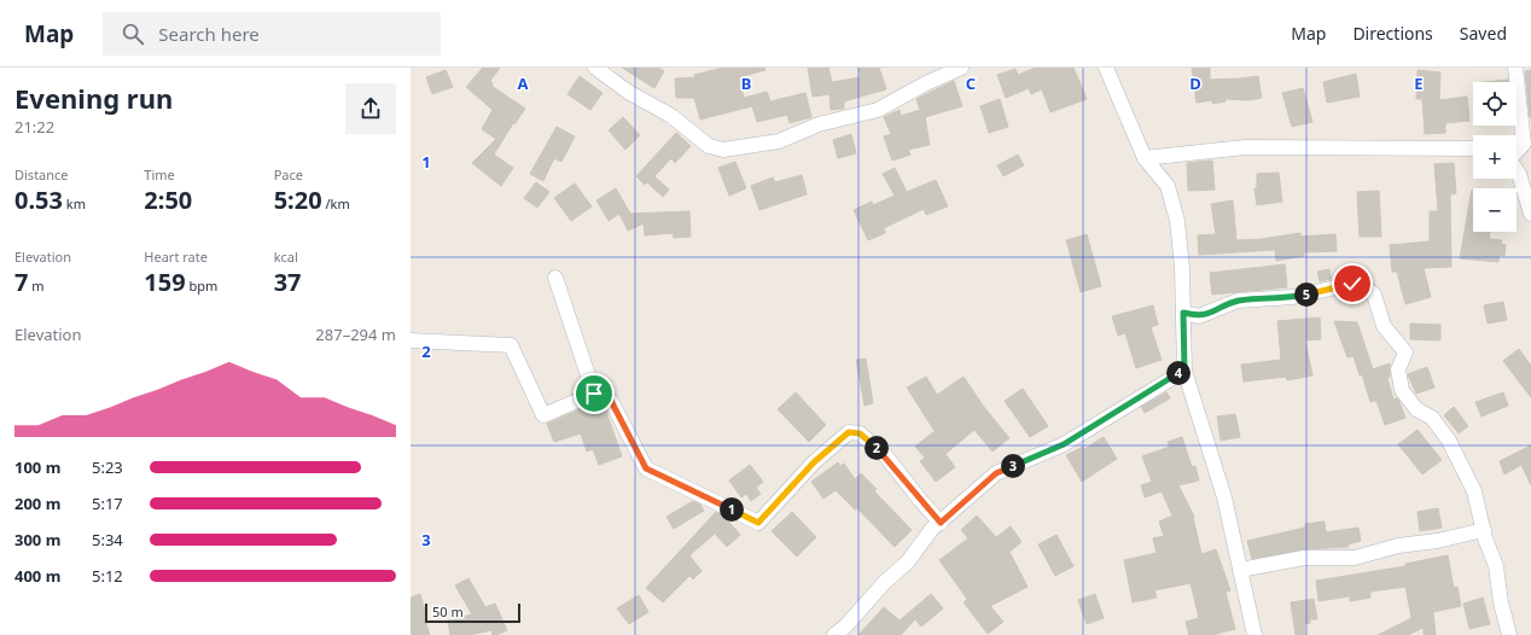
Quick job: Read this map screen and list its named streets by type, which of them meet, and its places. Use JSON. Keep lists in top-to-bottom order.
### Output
{
  "scale_bar": "50 m",
  "page": {
    "header": "Map",
    "search": "Search here",
    "nav": ["Map", "Directions", "Saved"],
    "heading": ["Evening run", "21:22"],
    "map_buttons": ["+", "−"],
    "stats": [
      ["Distance", "0.53 km"],
      ["Time", "2:50"],
      ["Pace", "5:20 /km"],
      ["Elevation", "7 m"],
      ["Heart rate", "159 bpm"],
      ["kcal", "37"]
    ],
    "pins": [
      "5",
      "4",
      "2",
      "3",
      "1"
    ],
    "chart": ["Elevation", "287–294 m"],
    "list": [
      {
        "name": "100 m",
        "note": "5:23"
      },
      {
        "name": "200 m",
        "note": "5:17"
      },
      {
        "name": "300 m",
        "note": "5:34"
      },
      {
        "name": "400 m",
        "note": "5:12"
      }
    ],
    "scale": "50 m"
  },
  "grid": {
    "columns": [
      "A",
      "B",
      "C",
      "D",
      "E"
    ],
    "rows": ["1", "2", "3"]
  }
}
